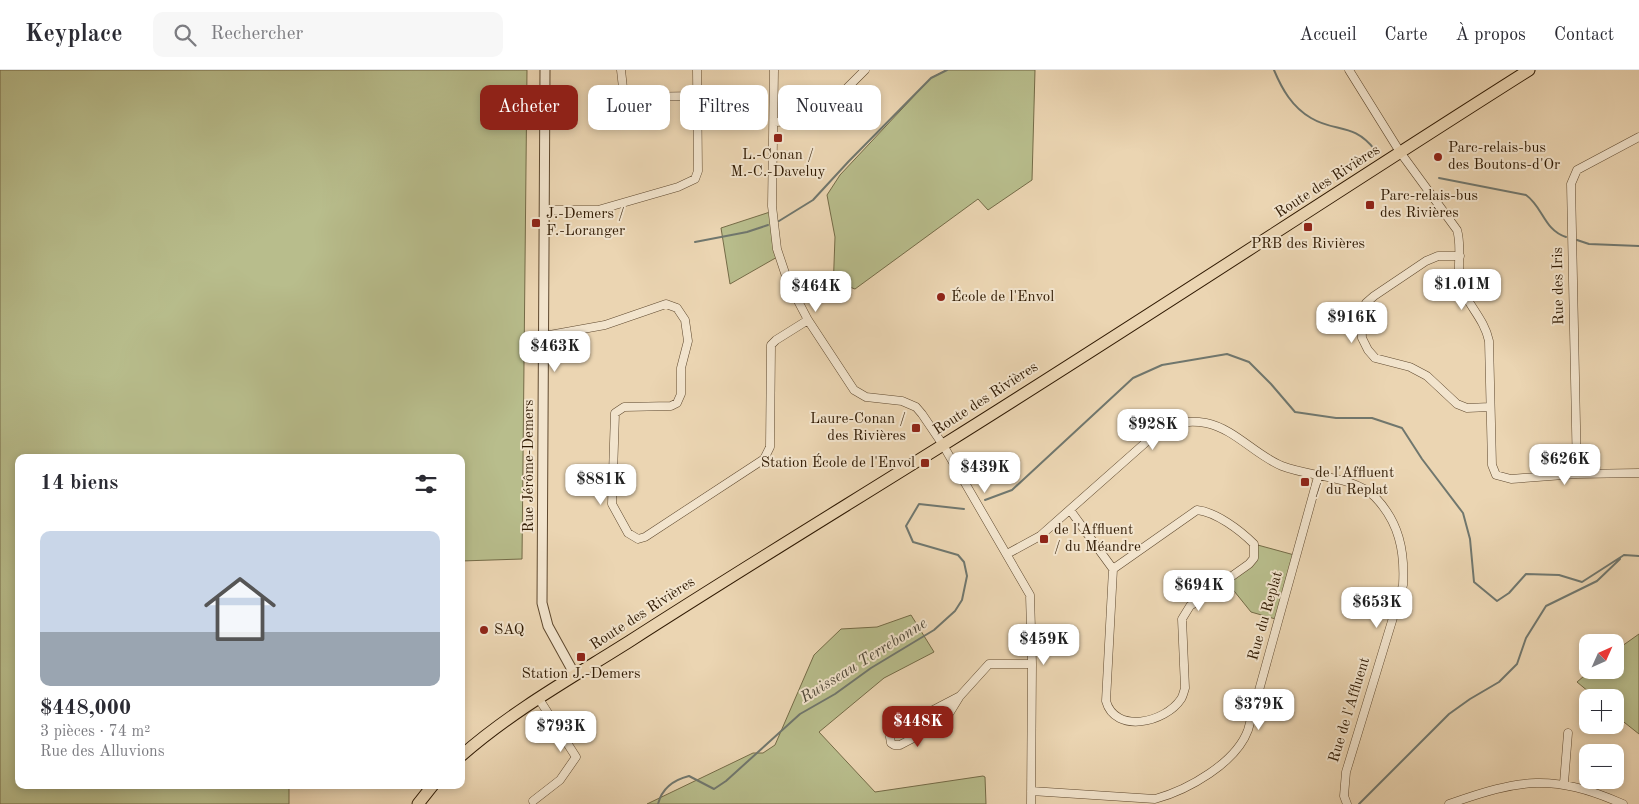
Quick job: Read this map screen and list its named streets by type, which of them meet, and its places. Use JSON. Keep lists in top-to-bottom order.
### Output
{
  "streets": {
    "main road": ["Route des Rivières"],
    "street": [
      "Rue des Iris",
      "Rue Jérôme-Demers",
      "Rue du Replat",
      "Rue de l'Affluent"
    ]
  },
  "crossings": [
    ["Route des Rivières", "Rue Jérôme-Demers"],
    ["Rue du Replat", "Rue de l'Affluent"]
  ],
  "water": ["Ruisseau Terrebonne"],
  "places": {
    "transit": [
      "L.-Conan / M.-C.-Daveluy",
      "Parc-relais-bus des Rivières",
      "J.-Demers / F.-Loranger",
      "PRB des Rivières",
      "Laure-Conan / des Rivières",
      "Station École de l'Envol",
      "de l'Affluent / du Replat",
      "de l'Affluent / du Méandre",
      "Station J.-Demers"
    ],
    "other": ["Parc-relais-bus des Boutons-d'Or", "École de l'Envol", "SAQ"]
  },
  "north": "top right",
  "page": {
    "header": "Keyplace",
    "search": "Rechercher",
    "nav": [
      "Accueil",
      "Carte",
      "À propos",
      "Contact"
    ],
    "chip": [
      "Acheter",
      "Louer",
      "Filtres",
      "Nouveau"
    ],
    "price": [
      "$1.01M",
      "$464K",
      "$916K",
      "$463K",
      "$928K",
      "$626K",
      "$439K",
      "$881K",
      "$694K",
      "$653K",
      "$459K",
      "$379K",
      "$448K",
      "$793K"
    ],
    "heading": "14 biens",
    "list": [
      {
        "name": "$448,000",
        "note": "3 pièces · 74 m² · Rue des Alluvions"
      }
    ],
    "map_buttons": ["+", "−"]
  }
}
